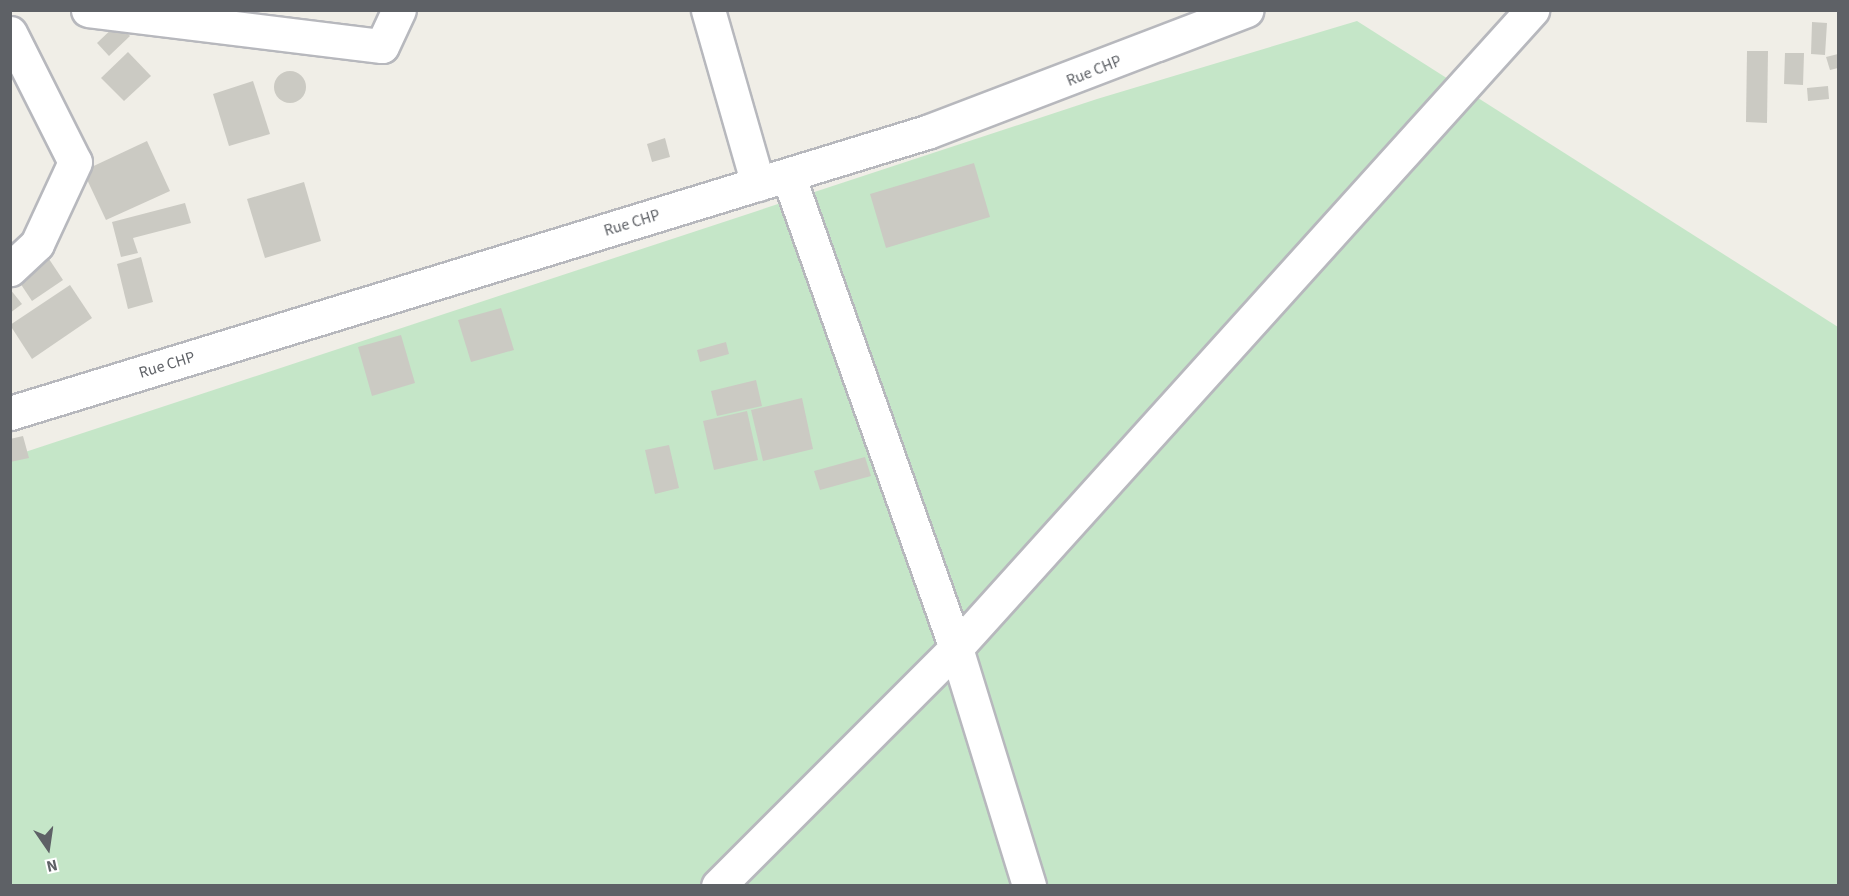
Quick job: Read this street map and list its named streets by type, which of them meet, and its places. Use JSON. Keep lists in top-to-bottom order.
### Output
{
  "streets": {
    "street": ["Rue CHP"]
  },
  "north": "bottom"
}
